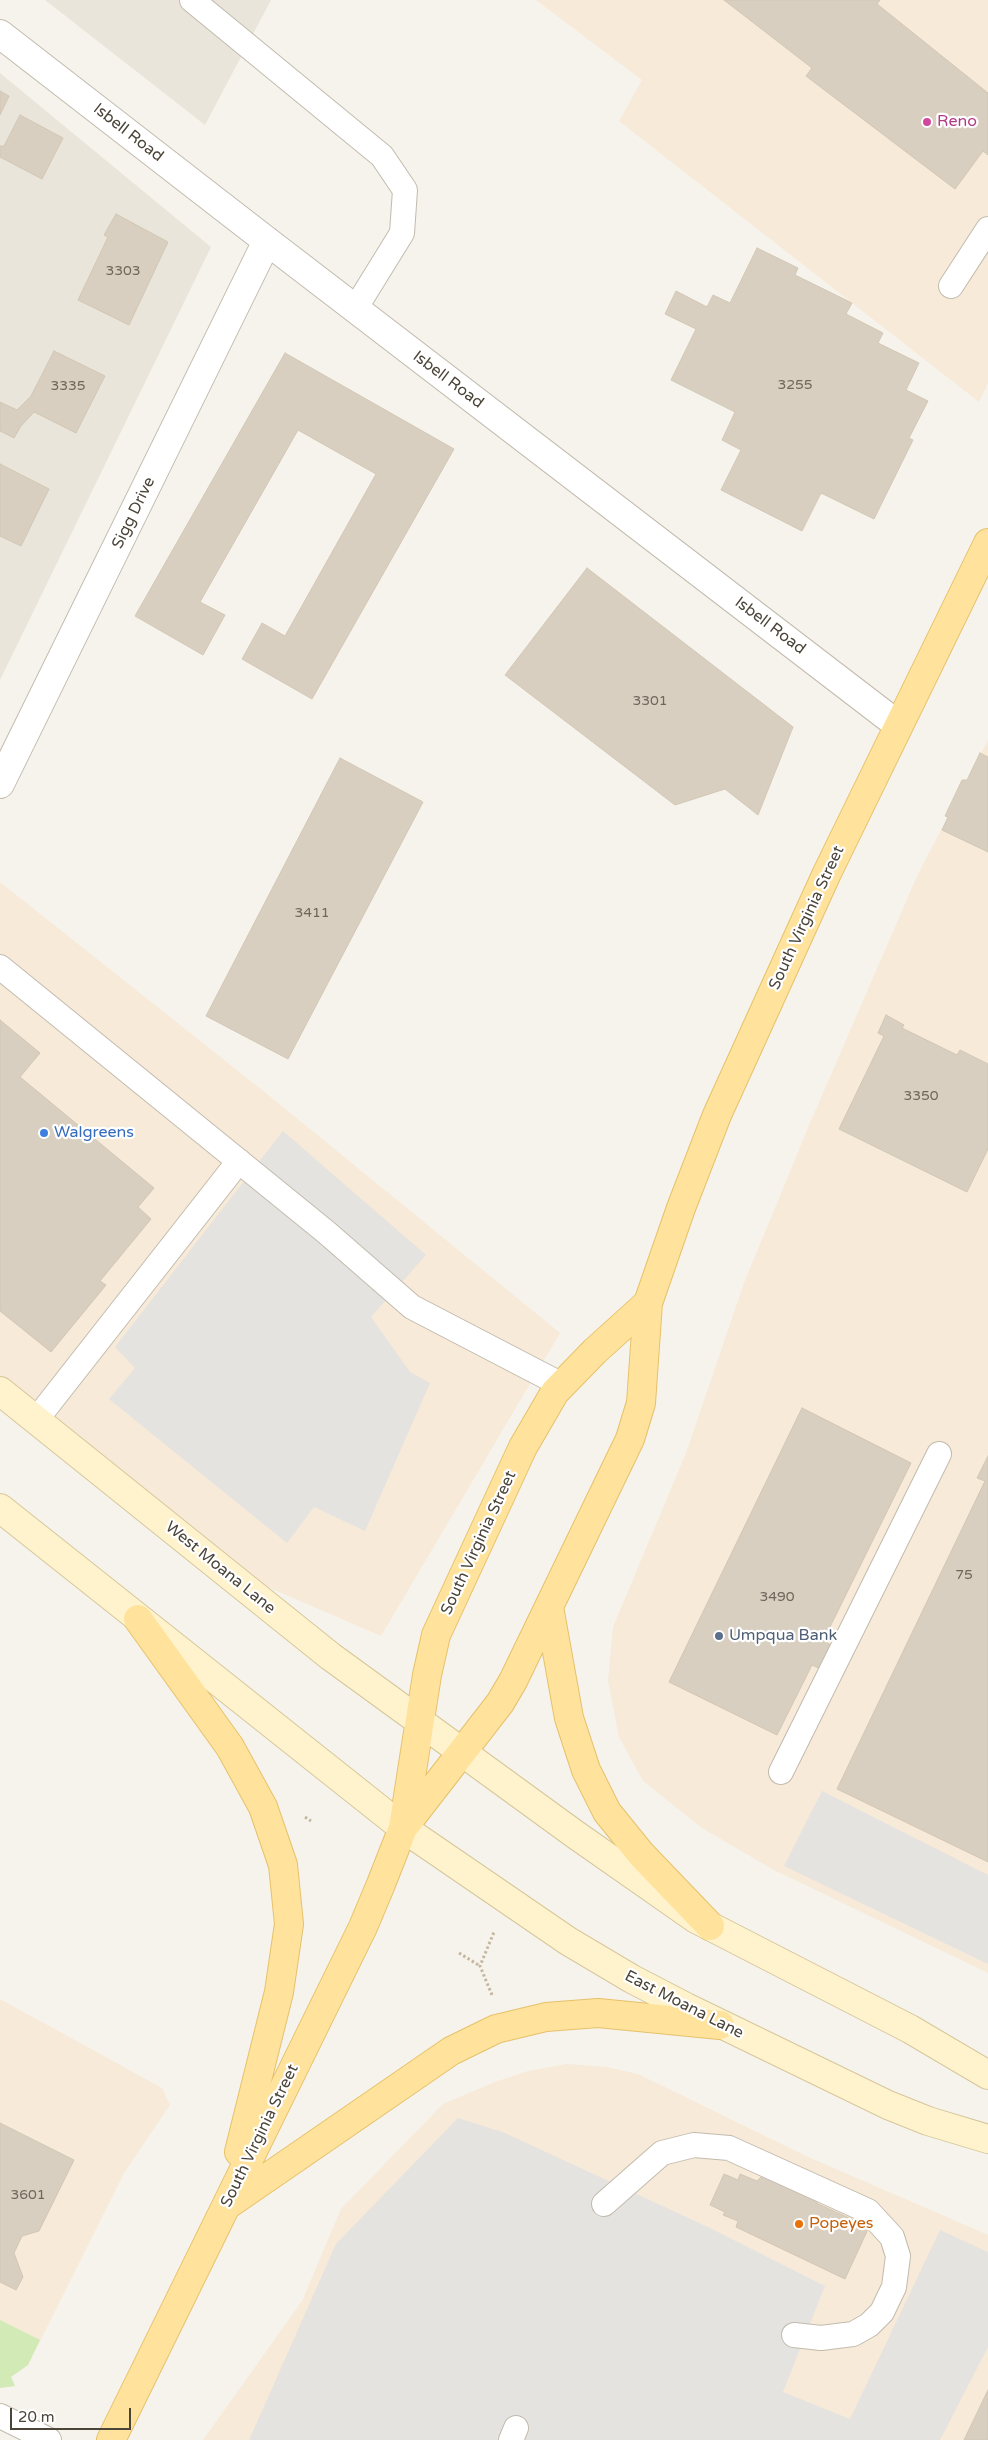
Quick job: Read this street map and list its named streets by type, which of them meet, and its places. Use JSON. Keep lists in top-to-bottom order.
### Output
{
  "streets": {
    "main road": ["South Virginia Street", "West Moana Lane", "East Moana Lane"],
    "street": ["Isbell Road", "Sigg Drive"]
  },
  "crossings": [
    ["Isbell Road", "Sigg Drive"],
    ["Isbell Road", "South Virginia Street"],
    ["South Virginia Street", "West Moana Lane"],
    ["South Virginia Street", "East Moana Lane"]
  ],
  "places": [
    "Reno",
    "Walgreens",
    "Umpqua Bank",
    "Popeyes"
  ],
  "house_numbers": [
    "3303",
    "3255",
    "3335",
    "3301",
    "3411",
    "3350",
    "75",
    "3490",
    "3601"
  ],
  "scale_bar": "20 m"
}
